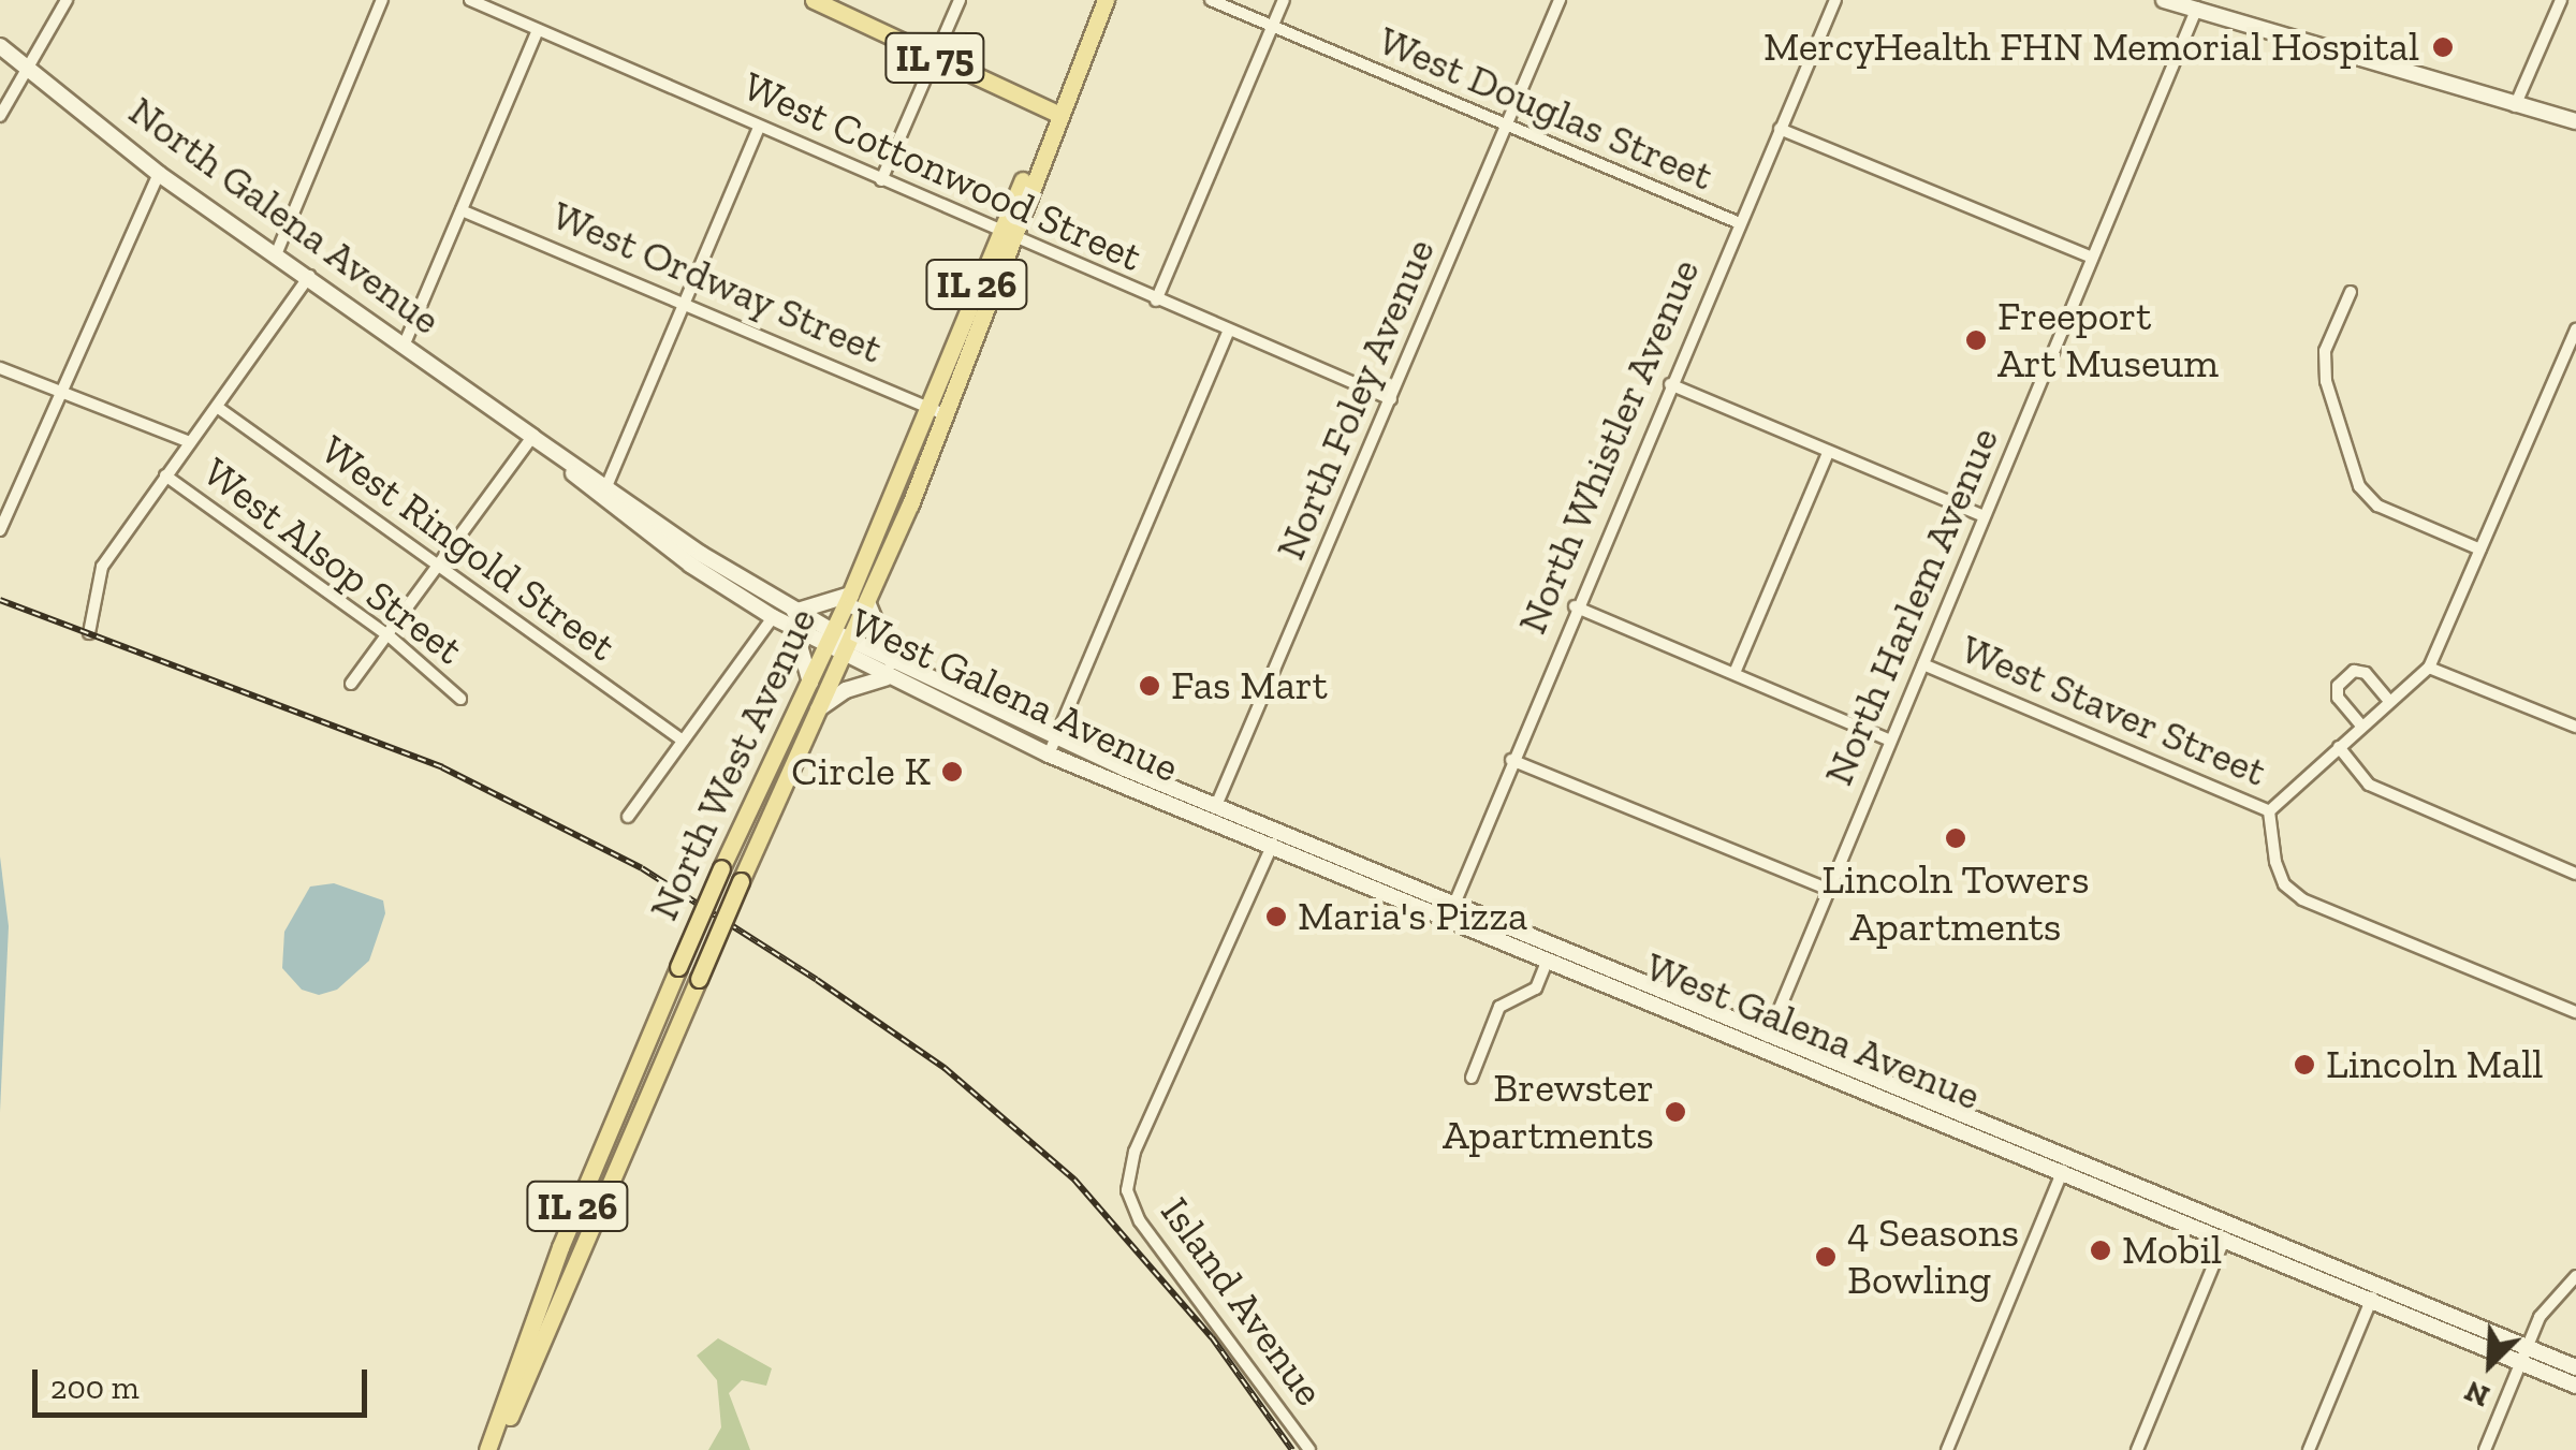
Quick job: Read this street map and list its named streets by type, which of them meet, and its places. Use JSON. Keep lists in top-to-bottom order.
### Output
{
  "streets": {
    "main road": [
      "IL 75",
      "North Galena Avenue",
      "IL 26",
      "West Galena Avenue",
      "North West Avenue"
    ],
    "street": [
      "West Douglas Street",
      "West Cottonwood Street",
      "West Ordway Street",
      "North Foley Avenue",
      "North Whistler Avenue",
      "West Ringold Street",
      "West Alsop Street",
      "North Harlem Avenue",
      "West Staver Street",
      "Island Avenue"
    ]
  },
  "crossings": [
    ["IL 75", "North West Avenue"],
    ["West Douglas Street", "North Foley Avenue"],
    ["West Douglas Street", "North Whistler Avenue"],
    ["West Cottonwood Street", "North Foley Avenue"],
    ["West Cottonwood Street", "North West Avenue"],
    ["North Galena Avenue", "West Galena Avenue"],
    ["West Ordway Street", "North West Avenue"],
    ["North Foley Avenue", "West Galena Avenue"],
    ["North Whistler Avenue", "West Galena Avenue"],
    ["North Harlem Avenue", "West Galena Avenue"],
    ["North Harlem Avenue", "West Staver Street"],
    ["West Galena Avenue", "North West Avenue"],
    ["West Galena Avenue", "Island Avenue"]
  ],
  "places": [
    "MercyHealth FHN Memorial Hospital",
    "Freeport Art Museum",
    "Fas Mart",
    "Circle K",
    "Lincoln Towers Apartments",
    "Maria's Pizza",
    "Lincoln Mall",
    "Brewster Apartments",
    "Mobil",
    "4 Seasons Bowling"
  ],
  "scale_bar": "200 m",
  "north": "bottom left"
}
